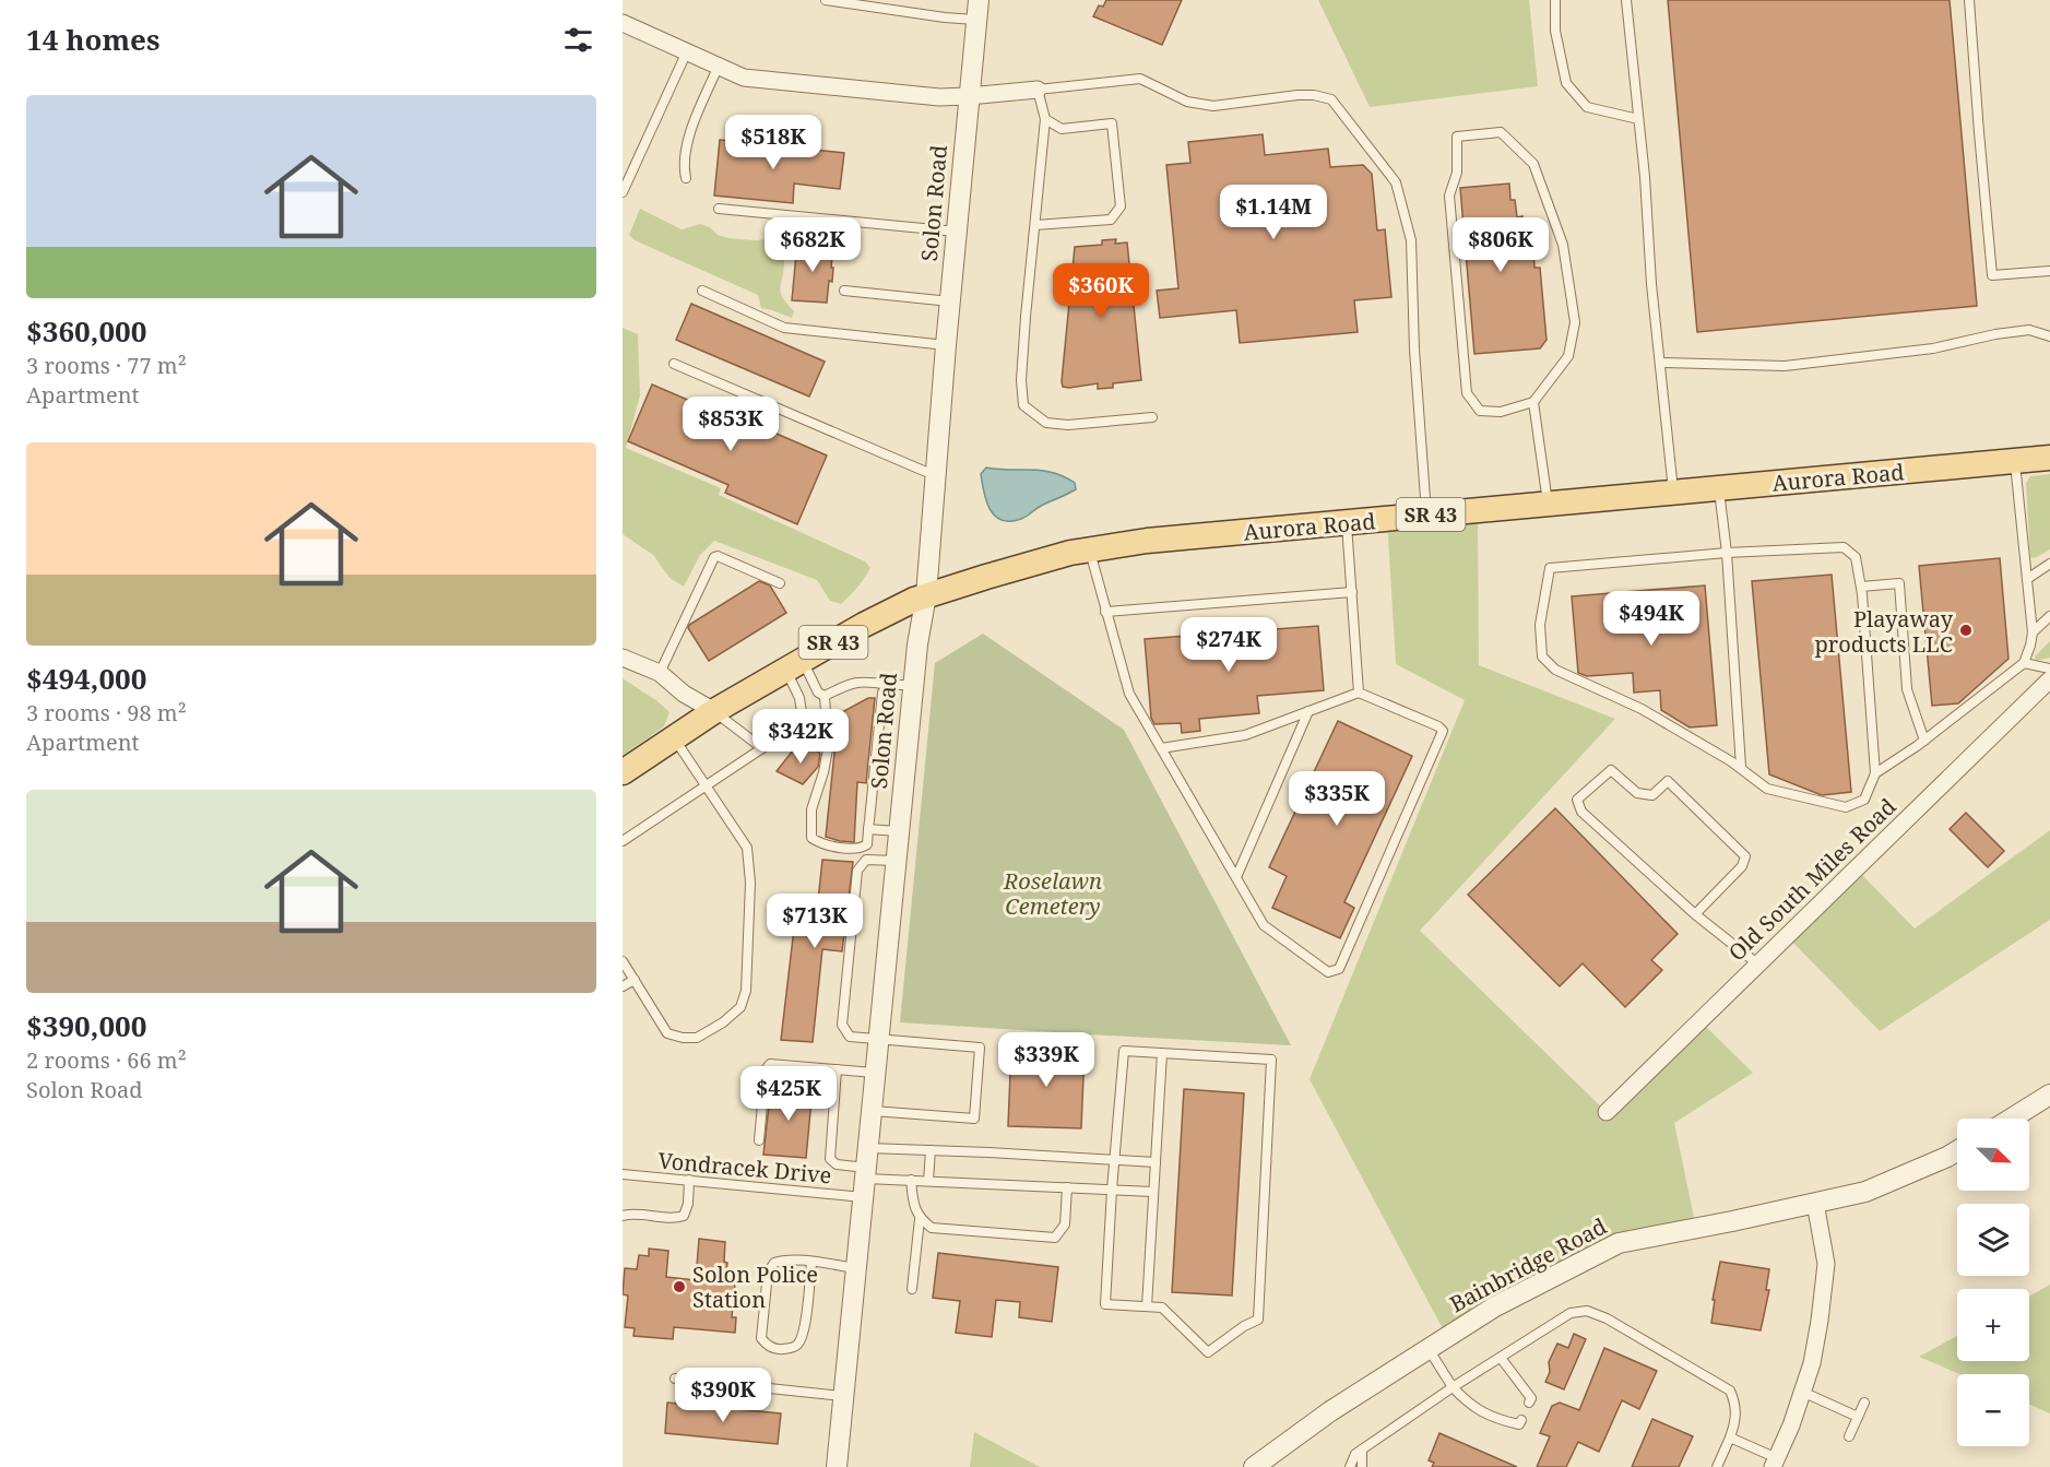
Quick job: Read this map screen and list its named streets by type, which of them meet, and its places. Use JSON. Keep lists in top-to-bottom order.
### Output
{
  "streets": {
    "main road": ["Aurora Road", "SR 43"],
    "street": ["Solon Road", "Old South Miles Road", "Bainbridge Road"],
    "lane": ["Vondracek Drive"]
  },
  "crossings": [
    ["Solon Road", "Aurora Road"],
    ["Solon Road", "Vondracek Drive"]
  ],
  "parks": ["Roselawn Cemetery"],
  "places": ["Playaway products LLC", "Solon Police Station"],
  "north": "bottom right",
  "page": {
    "heading": "14 homes",
    "list": [
      {
        "name": "$360,000",
        "note": "3 rooms · 77 m² · Apartment"
      },
      {
        "name": "$494,000",
        "note": "3 rooms · 98 m² · Apartment"
      },
      {
        "name": "$390,000",
        "note": "2 rooms · 66 m² · Solon Road"
      }
    ],
    "price": [
      "$518K",
      "$1.14M",
      "$682K",
      "$806K",
      "$360K",
      "$853K",
      "$494K",
      "$274K",
      "$342K",
      "$335K",
      "$713K",
      "$339K",
      "$425K",
      "$390K"
    ],
    "map_buttons": ["+", "−"]
  }
}
